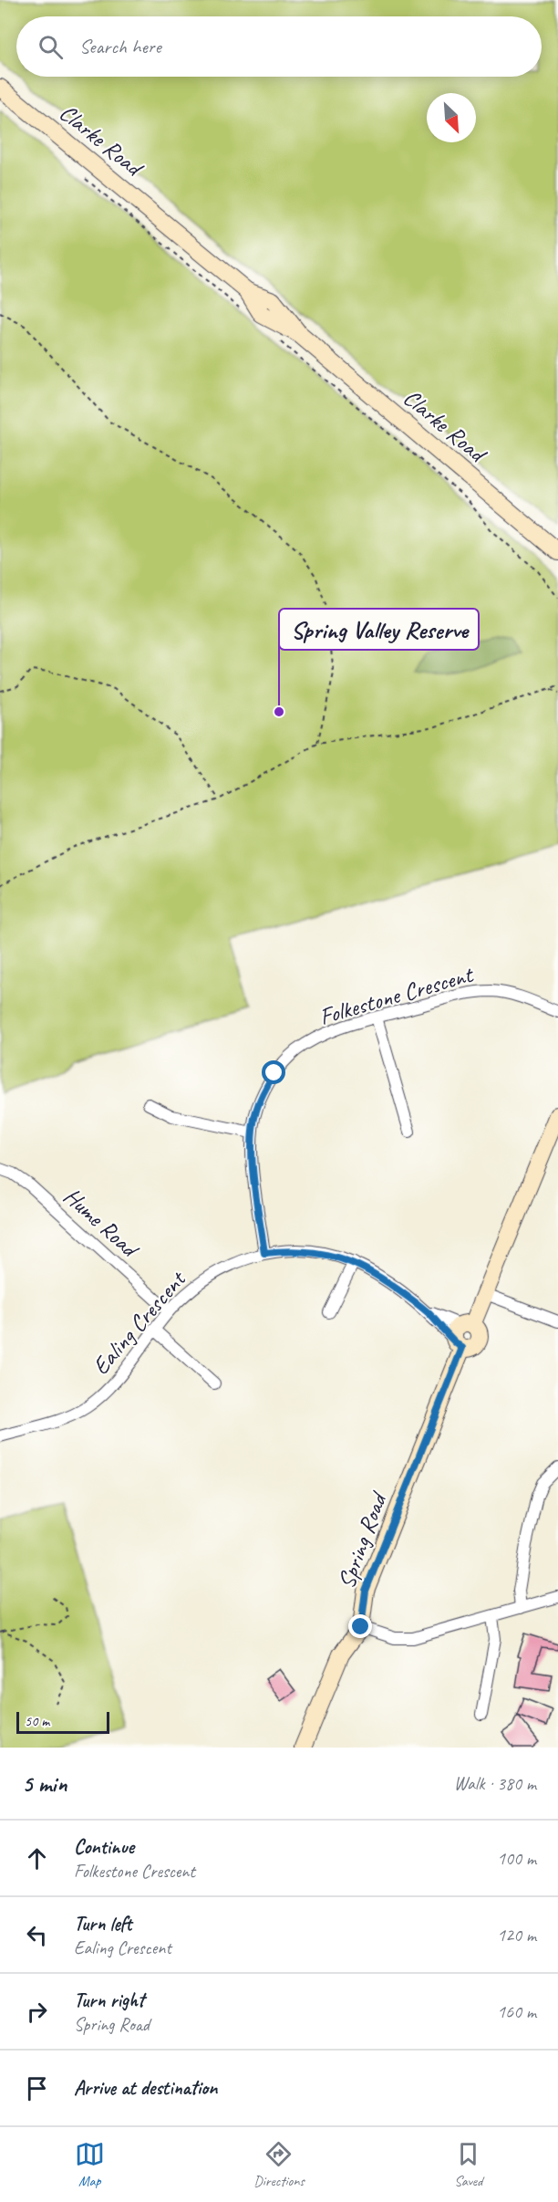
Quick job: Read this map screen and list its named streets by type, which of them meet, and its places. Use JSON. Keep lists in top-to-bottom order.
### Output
{
  "streets": {
    "main road": ["Clarke Road", "Spring Road"],
    "street": ["Folkestone Crescent", "Hume Road", "Ealing Crescent"]
  },
  "crossings": [
    ["Folkestone Crescent", "Ealing Crescent"],
    ["Hume Road", "Ealing Crescent"],
    ["Ealing Crescent", "Spring Road"]
  ],
  "places": ["Spring Valley Reserve"],
  "scale_bar": "50 m",
  "north": "bottom right",
  "page": {
    "search": "Search here",
    "scale": "50 m",
    "heading": ["5 min", "Walk · 380 m"],
    "list": [
      ["Continue", "Folkestone Crescent", "100 m"],
      ["Turn left", "Ealing Crescent", "120 m"],
      ["Turn right", "Spring Road", "160 m"],
      "Arrive at destination"
    ],
    "nav": ["Map", "Directions", "Saved"]
  }
}
